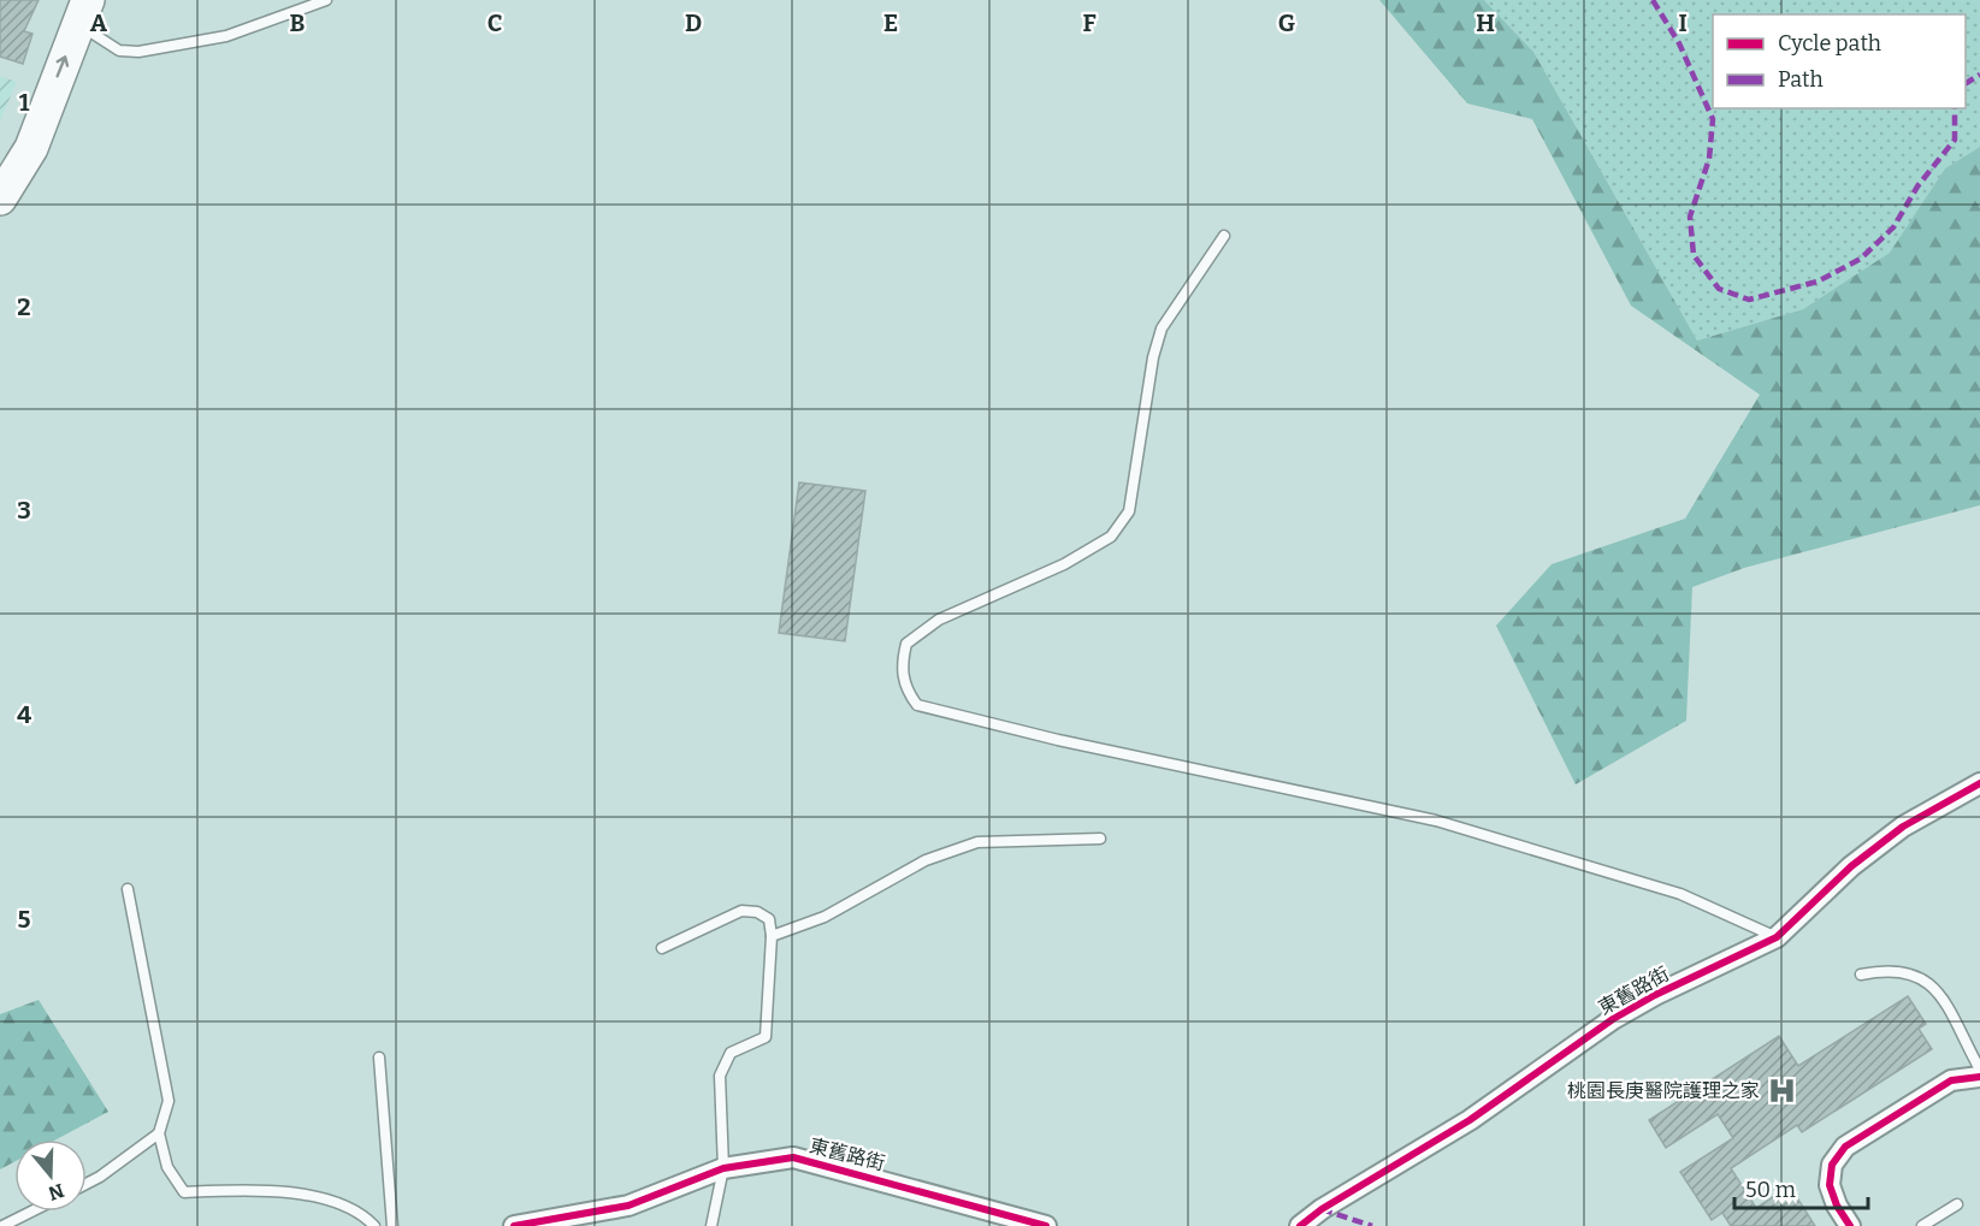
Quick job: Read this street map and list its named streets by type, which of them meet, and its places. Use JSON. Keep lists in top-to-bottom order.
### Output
{
  "streets": {
    "street": ["東舊路街"]
  },
  "places": {
    "hospital": ["桃園長庚醫院護理之家"]
  },
  "legend": ["Cycle path", "Path"],
  "scale_bar": "50 m",
  "north": "bottom",
  "grid": {
    "columns": [
      "A",
      "B",
      "C",
      "D",
      "E",
      "F",
      "G",
      "H",
      "I"
    ],
    "rows": [
      "1",
      "2",
      "3",
      "4",
      "5"
    ]
  }
}
